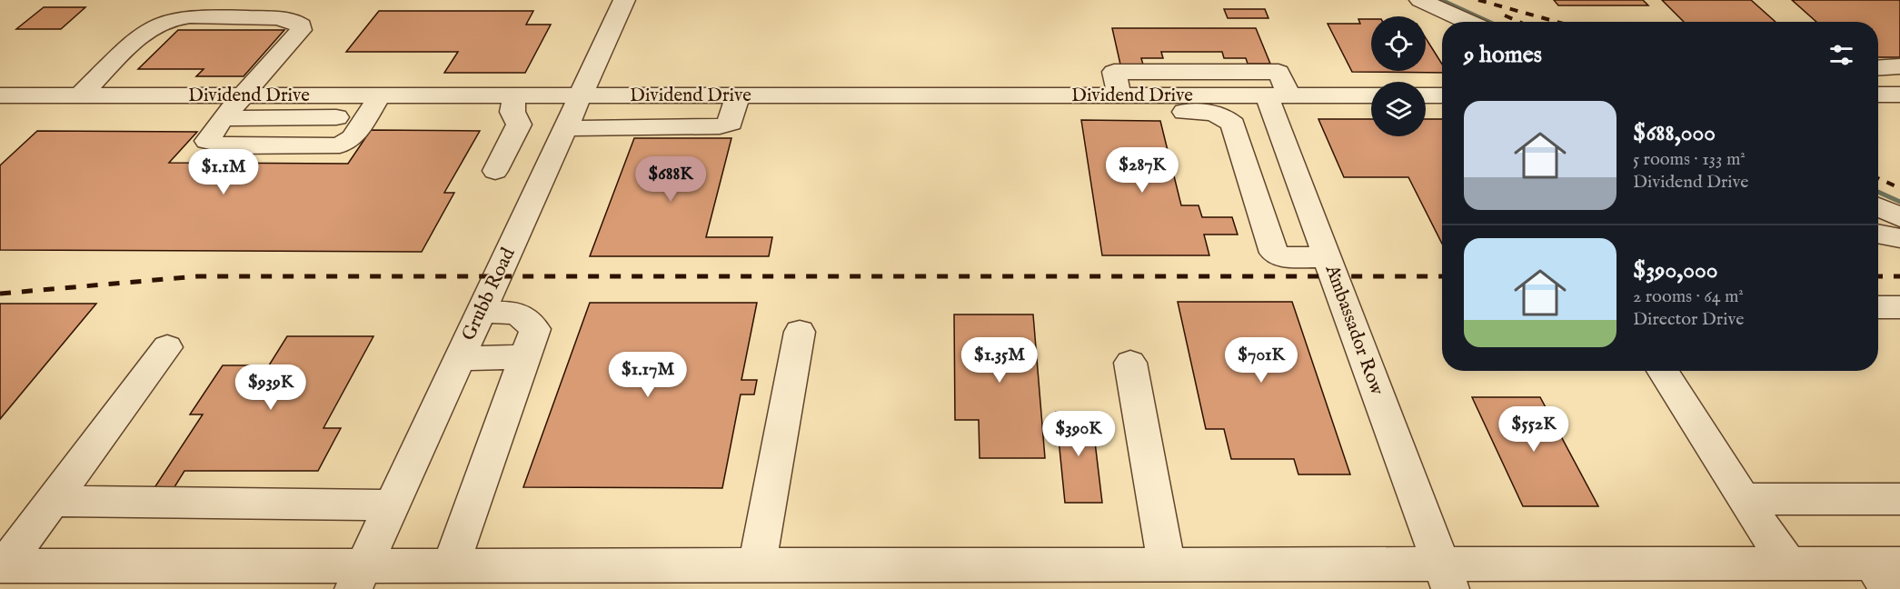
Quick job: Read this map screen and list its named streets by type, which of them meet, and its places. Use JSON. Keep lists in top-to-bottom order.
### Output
{
  "streets": {
    "street": ["Dividend Drive", "Grubb Road", "Ambassador Row"]
  },
  "crossings": [
    ["Dividend Drive", "Grubb Road"],
    ["Dividend Drive", "Ambassador Row"]
  ],
  "page": {
    "heading": "9 homes",
    "list": [
      {
        "name": "$688,000",
        "note": "5 rooms · 133 m² · Dividend Drive"
      },
      {
        "name": "$390,000",
        "note": "2 rooms · 64 m² · Director Drive"
      }
    ],
    "price": [
      "$287K",
      "$1.1M",
      "$688K",
      "$1.35M",
      "$701K",
      "$1.17M",
      "$939K",
      "$552K",
      "$390K"
    ]
  }
}
